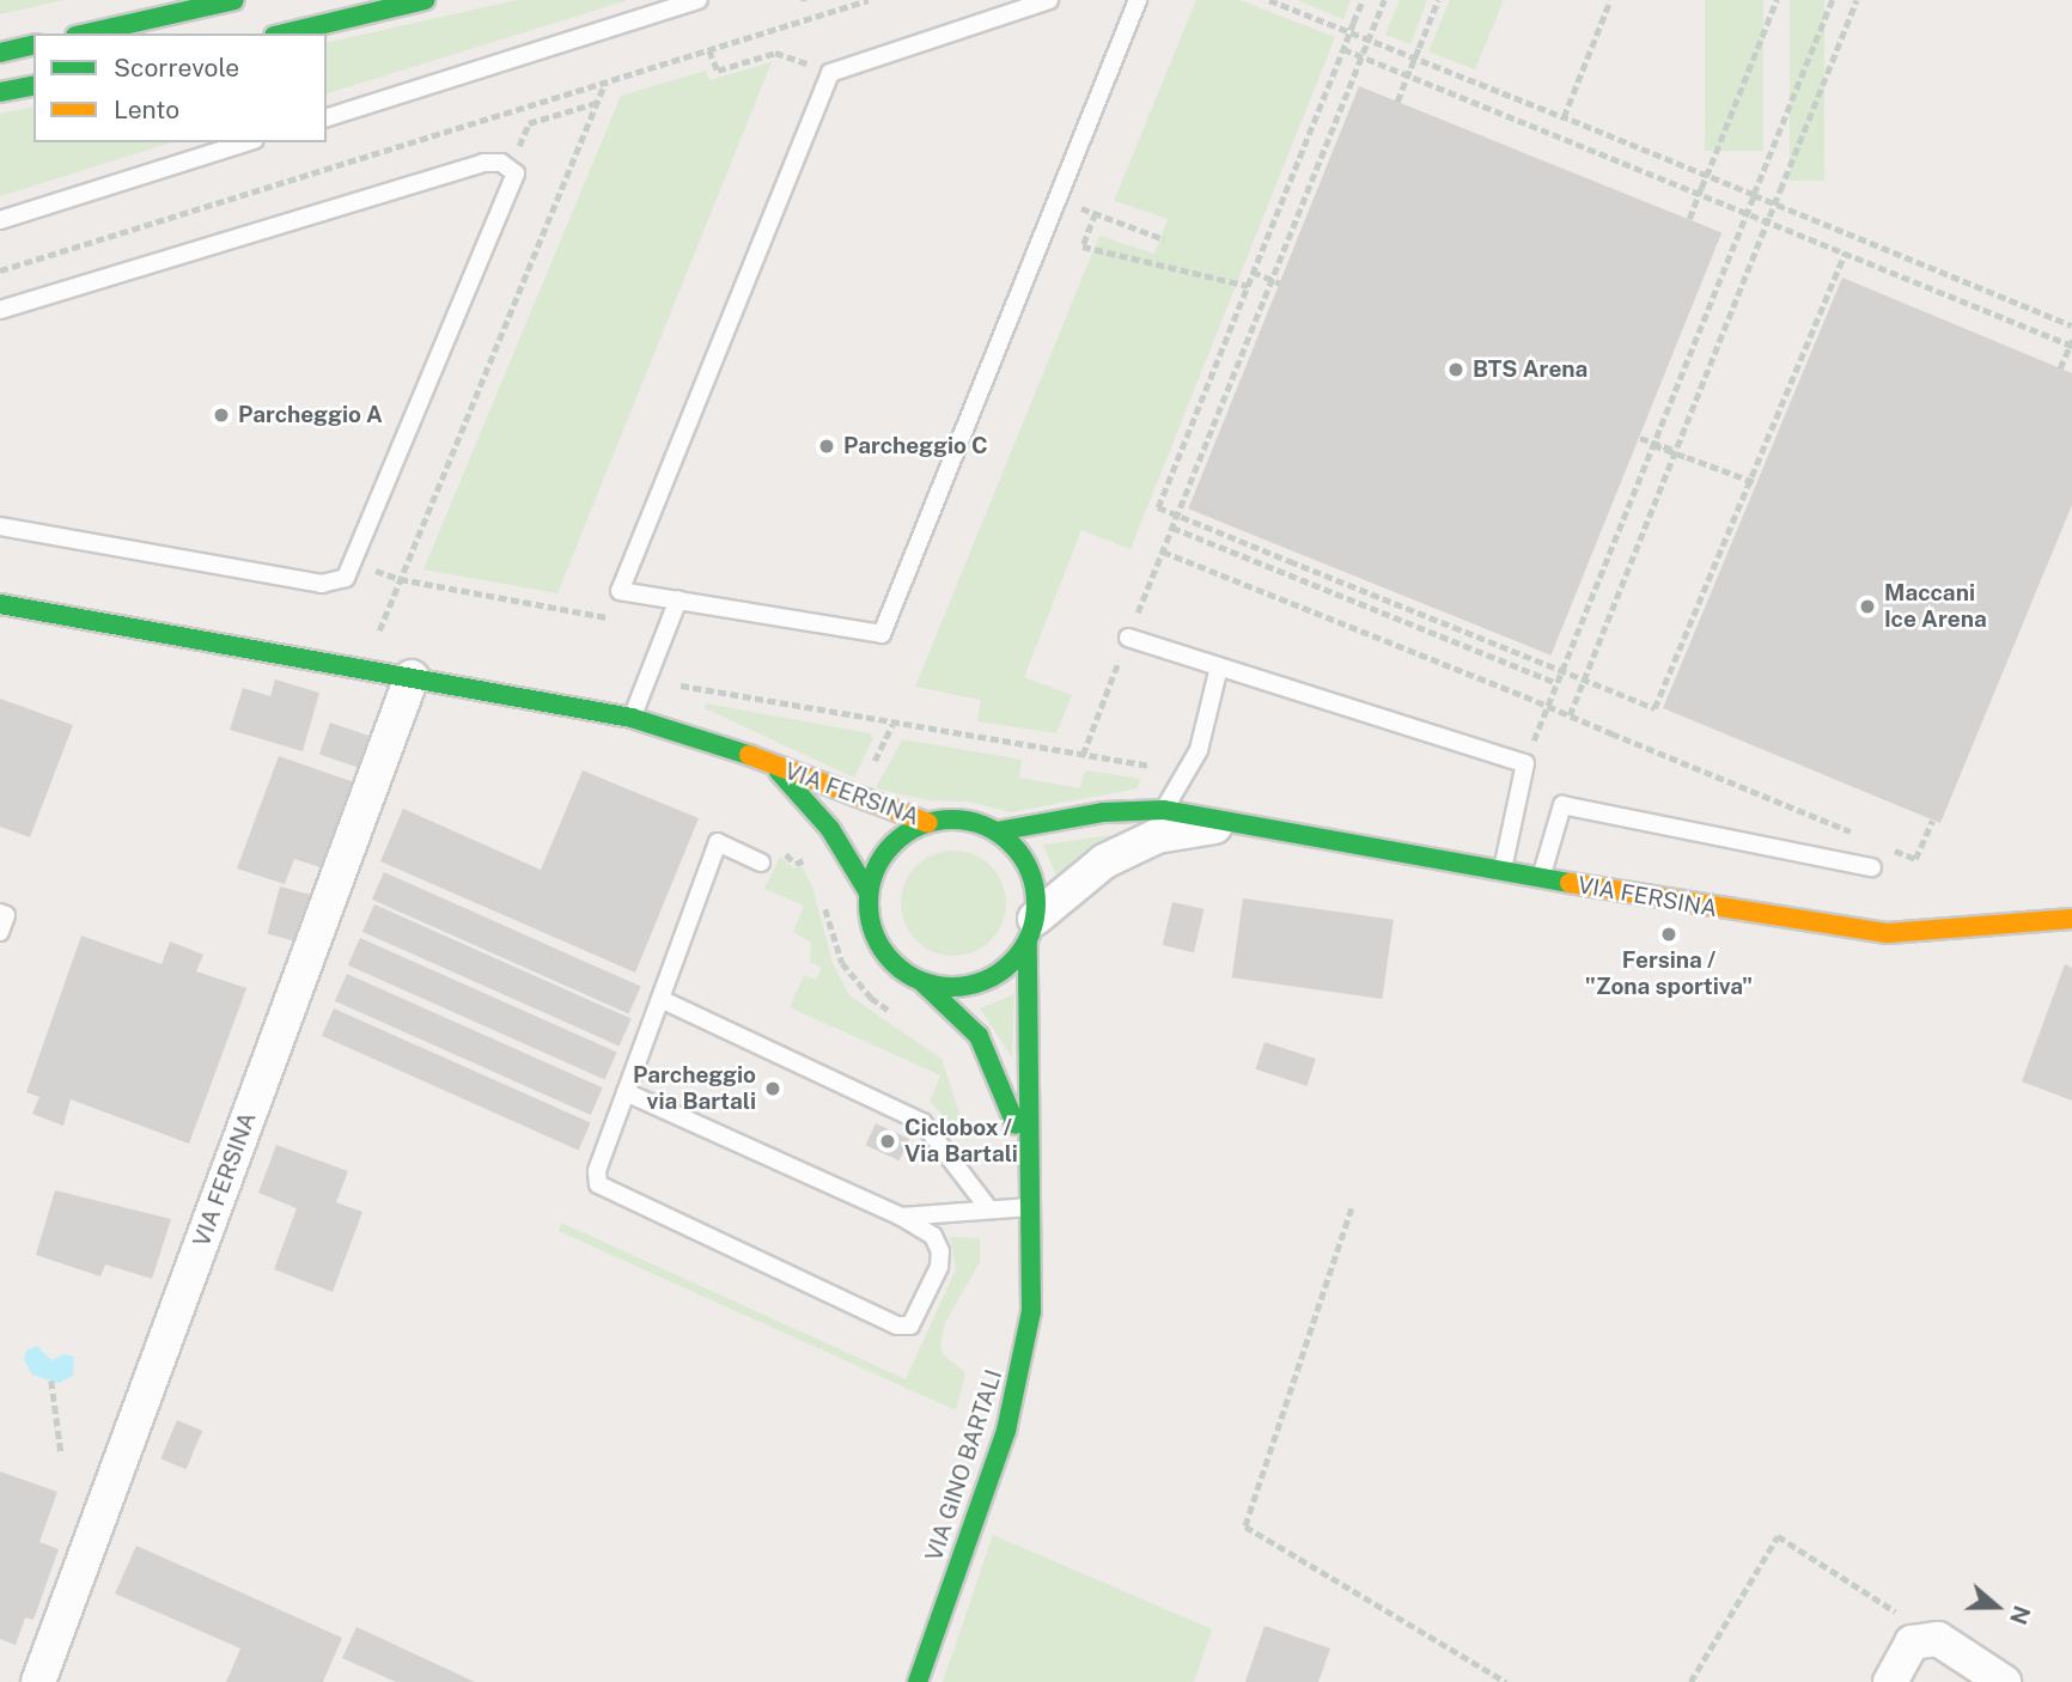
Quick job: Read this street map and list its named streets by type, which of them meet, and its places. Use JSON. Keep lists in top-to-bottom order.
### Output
{
  "streets": {
    "main road": ["VIA FERSINA", "VIA GINO BARTALI"]
  },
  "crossings": [
    ["VIA FERSINA", "VIA GINO BARTALI"]
  ],
  "places": [
    "BTS Arena",
    "Parcheggio A",
    "Parcheggio C",
    "Maccani Ice Arena",
    "Fersina / \"Zona sportiva\"",
    "Parcheggio via Bartali",
    "Ciclobox / Via Bartali"
  ],
  "legend": ["Scorrevole", "Lento"],
  "north": "right"
}
